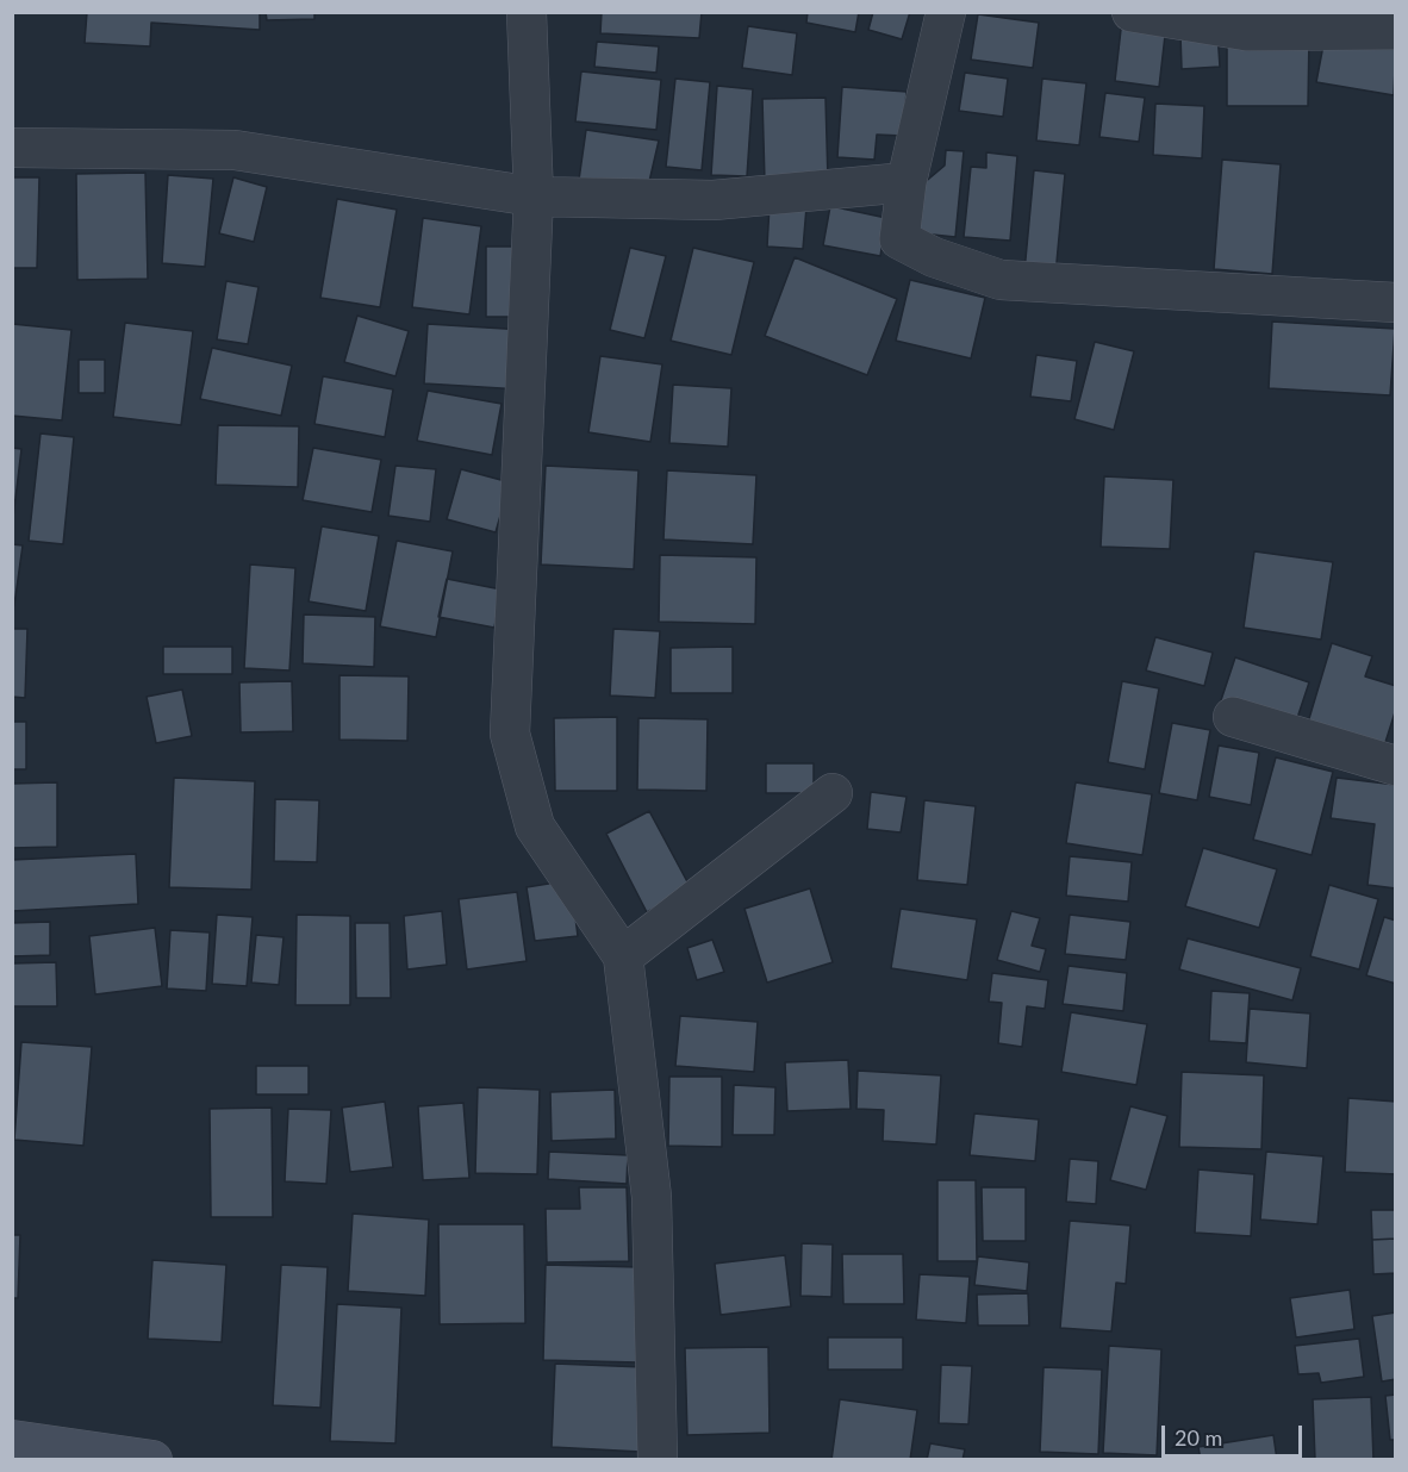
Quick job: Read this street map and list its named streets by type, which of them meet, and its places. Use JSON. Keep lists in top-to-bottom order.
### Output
{
  "scale_bar": "20 m"
}
